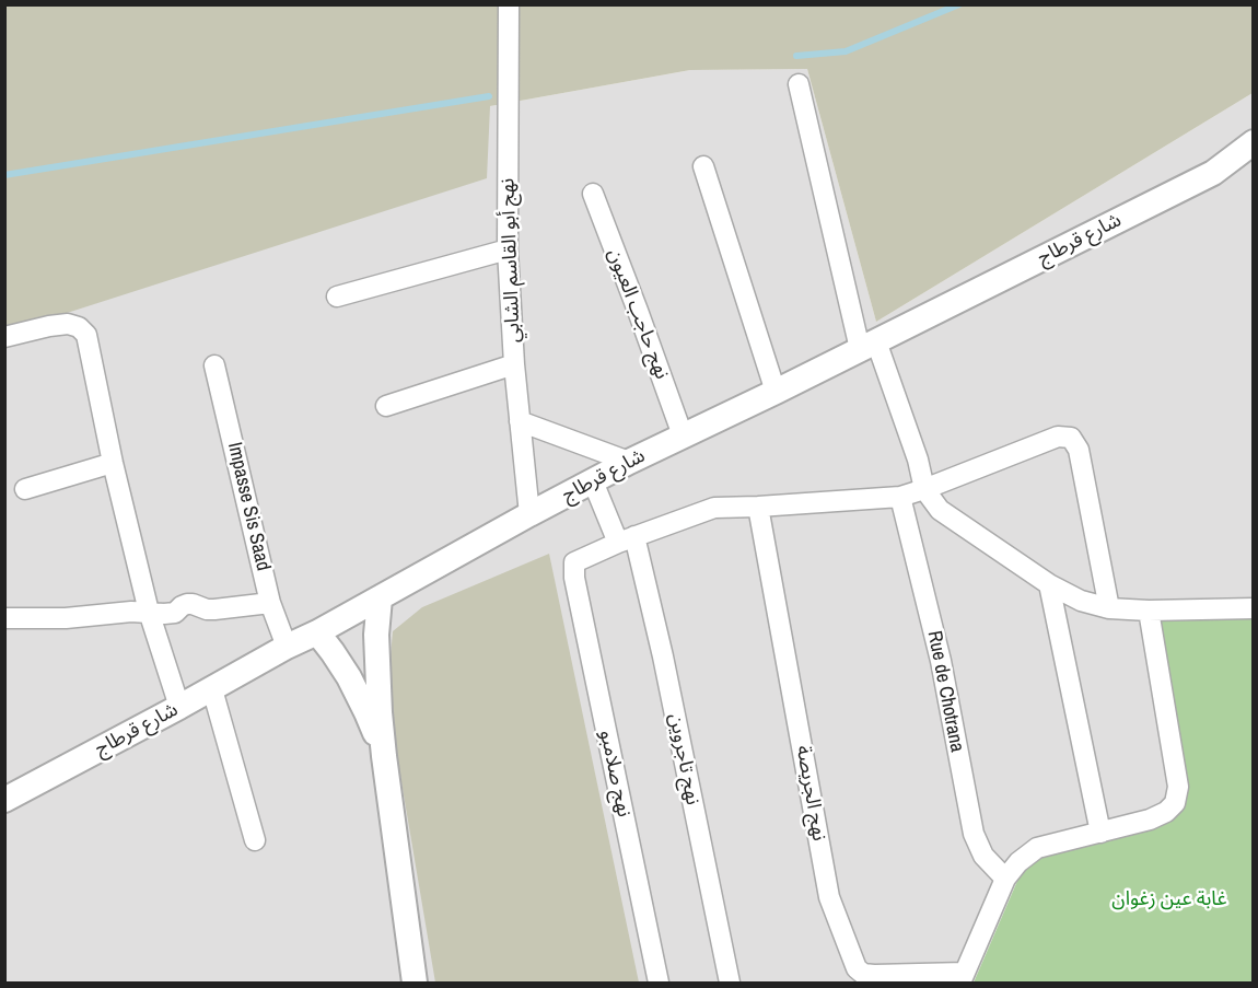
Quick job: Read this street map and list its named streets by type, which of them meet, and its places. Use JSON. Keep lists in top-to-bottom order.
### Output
{
  "streets": {
    "street": [
      "شارع قرطاج",
      "نهج أبو القاسم الشابي",
      "نهج حاجب العيون",
      "Impasse Sis Saad",
      "Rue de Chotrana",
      "نهج تاجروين",
      "نهج صلامبو",
      "نهج الجريصة"
    ]
  },
  "crossings": [
    ["شارع قرطاج", "نهج أبو القاسم الشابي"],
    ["شارع قرطاج", "نهج حاجب العيون"],
    ["شارع قرطاج", "Impasse Sis Saad"],
    ["شارع قرطاج", "نهج تاجروين"],
    ["نهج تاجروين", "نهج صلامبو"]
  ],
  "parks": ["غابة عين زغوان"]
}
